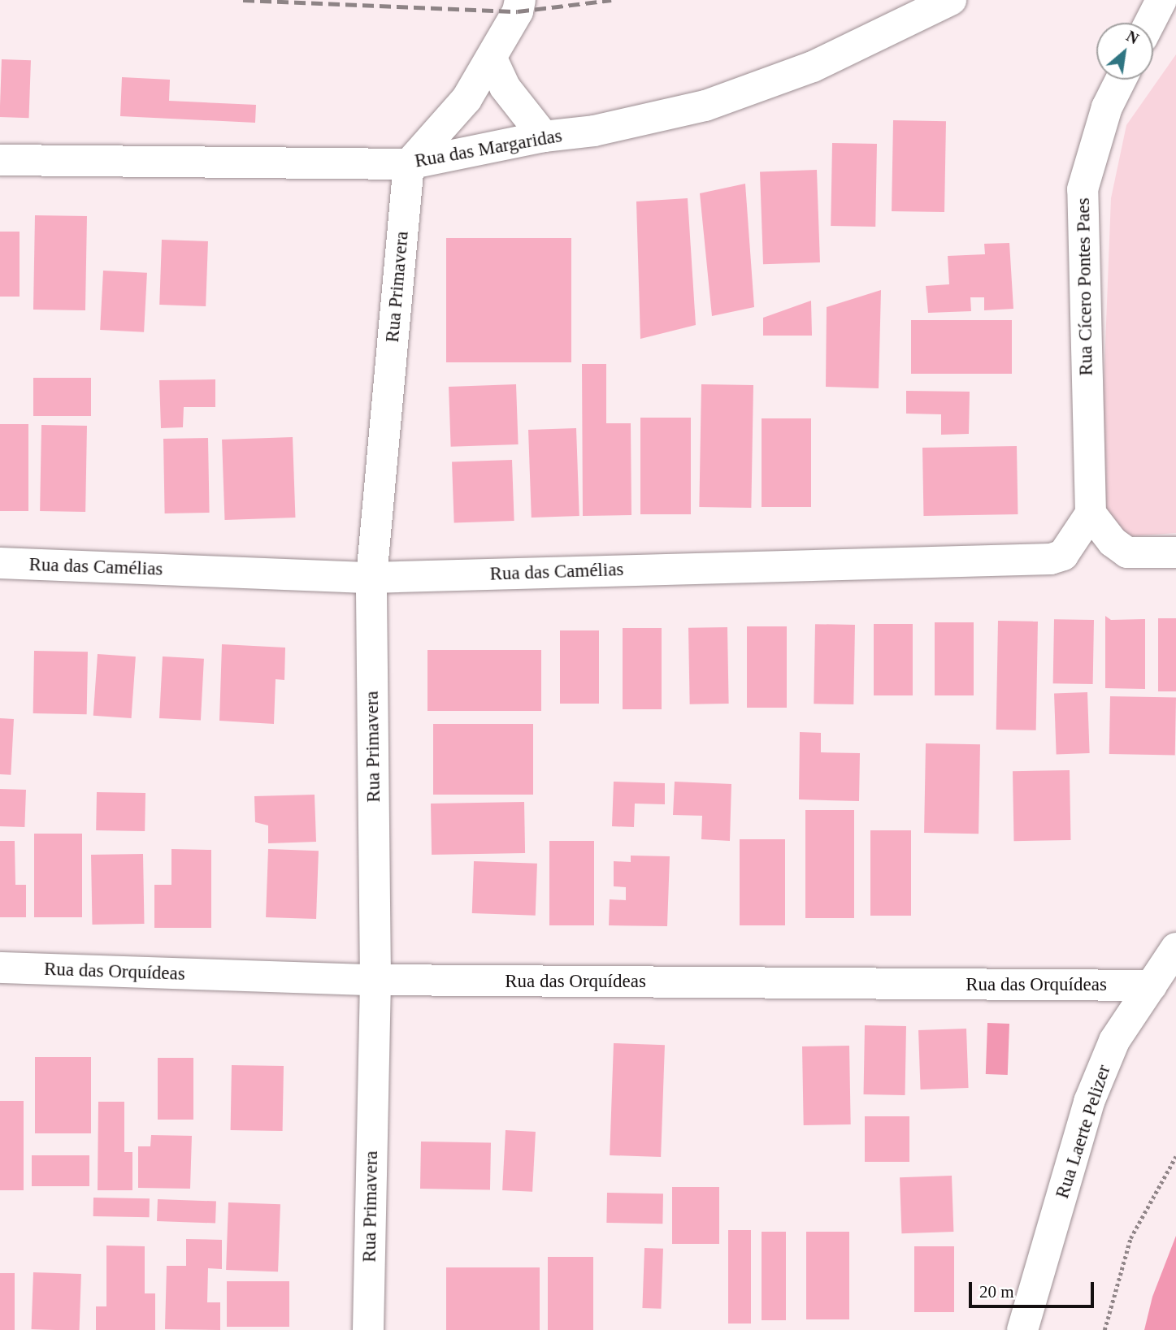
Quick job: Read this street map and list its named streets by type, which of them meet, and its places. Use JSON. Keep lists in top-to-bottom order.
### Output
{
  "streets": {
    "street": [
      "Rua das Margaridas",
      "Rua Primavera",
      "Rua Cícero Pontes Paes",
      "Rua das Camélias",
      "Rua das Orquídeas",
      "Rua Laerte Pelizer"
    ]
  },
  "crossings": [
    ["Rua das Margaridas", "Rua Primavera"],
    ["Rua Primavera", "Rua das Camélias"],
    ["Rua Primavera", "Rua das Orquídeas"],
    ["Rua Cícero Pontes Paes", "Rua das Camélias"],
    ["Rua das Orquídeas", "Rua Laerte Pelizer"]
  ],
  "scale_bar": "20 m",
  "north": "top right"
}
